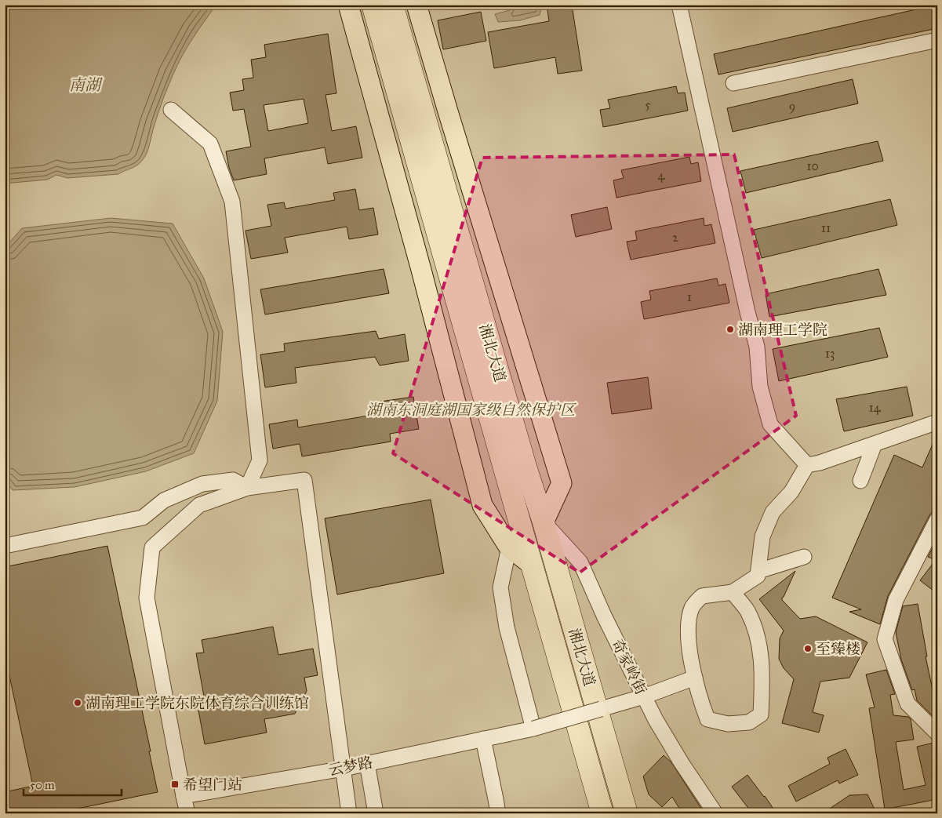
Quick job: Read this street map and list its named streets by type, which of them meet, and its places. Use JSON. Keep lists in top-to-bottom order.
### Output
{
  "streets": {
    "highway": ["湘北大道"],
    "street": ["奇家岭街", "云梦路"]
  },
  "crossings": [
    ["湘北大道", "奇家岭街"],
    ["奇家岭街", "云梦路"]
  ],
  "water": ["南湖"],
  "parks": ["湖南东洞庭湖国家级自然保护区"],
  "places": {
    "other": ["湖南理工学院", "至臻楼", "湖南理工学院东院体育综合训练馆"],
    "transit": ["希望门站"]
  },
  "house_numbers": [
    "5",
    "9",
    "10",
    "4",
    "11",
    "2",
    "1",
    "13",
    "14"
  ],
  "scale_bar": "50 m"
}
